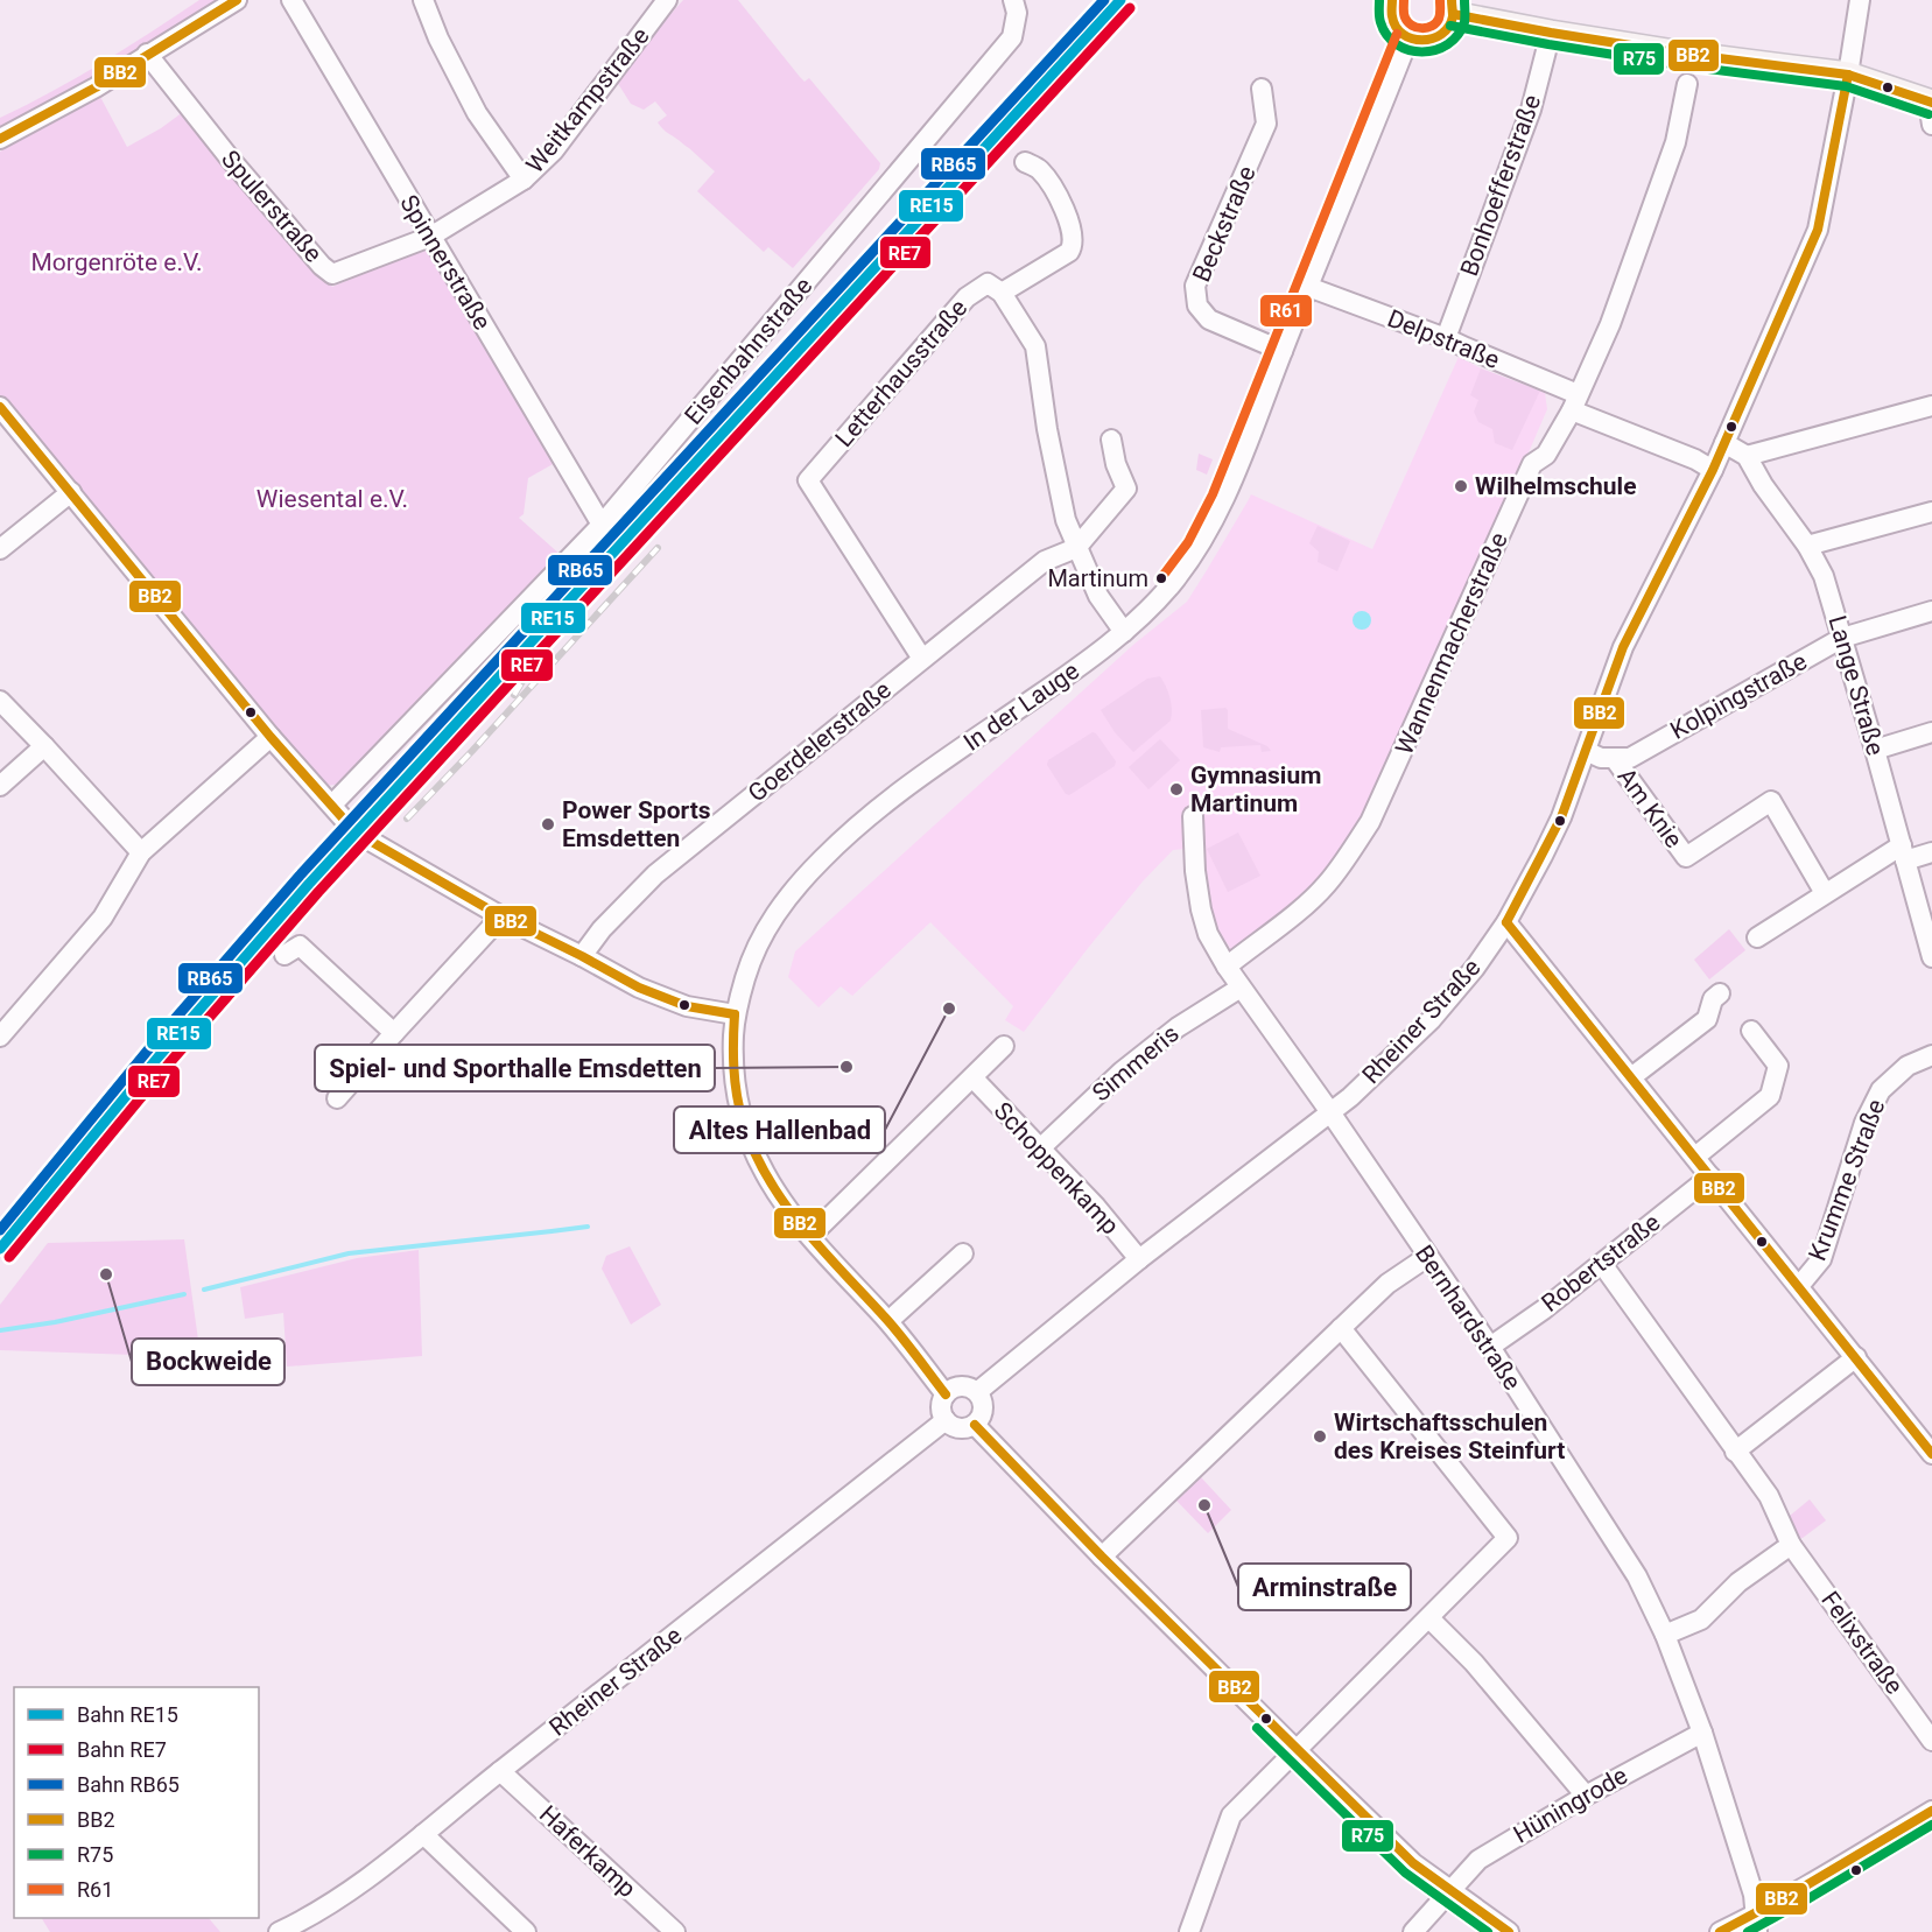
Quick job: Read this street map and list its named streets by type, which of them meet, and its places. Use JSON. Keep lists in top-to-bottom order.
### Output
{
  "streets": {
    "street": [
      "Weitkampstraße",
      "Bonhoefferstraße",
      "Spulerstraße",
      "Beckstraße",
      "Spinnerstraße",
      "Delpstraße",
      "Eisenbahnstraße",
      "Letterhausstraße",
      "Wannenmacherstraße",
      "Lange Straße",
      "Kolpingstraße",
      "In der Lauge",
      "Goerdelerstraße",
      "Am Knie",
      "Rheiner Straße",
      "Simmeris",
      "Schoppenkamp",
      "Krumme Straße",
      "Robertstraße",
      "Bernhardstraße",
      "Felixstraße",
      "Hüningrode",
      "Haferkamp"
    ]
  },
  "crossings": [
    ["Weitkampstraße", "Spulerstraße"],
    ["Weitkampstraße", "Spinnerstraße"],
    ["Bonhoefferstraße", "Delpstraße"],
    ["Spulerstraße", "Spinnerstraße"],
    ["Beckstraße", "In der Lauge"],
    ["Spinnerstraße", "Eisenbahnstraße"],
    ["Delpstraße", "Wannenmacherstraße"],
    ["Delpstraße", "In der Lauge"],
    ["Delpstraße", "Rheiner Straße"],
    ["Letterhausstraße", "In der Lauge"],
    ["Letterhausstraße", "Goerdelerstraße"],
    ["Wannenmacherstraße", "Bernhardstraße"],
    ["Lange Straße", "Kolpingstraße"],
    ["Kolpingstraße", "Am Knie"],
    ["In der Lauge", "Rheiner Straße"],
    ["Rheiner Straße", "Schoppenkamp"],
    ["Rheiner Straße", "Bernhardstraße"],
    ["Rheiner Straße", "Haferkamp"],
    ["Simmeris", "Schoppenkamp"],
    ["Simmeris", "Bernhardstraße"],
    ["Robertstraße", "Bernhardstraße"],
    ["Robertstraße", "Felixstraße"],
    ["Bernhardstraße", "Hüningrode"]
  ],
  "parks": ["Morgenröte e.V.", "Wiesental e.V."],
  "places": [
    "Wilhelmschule",
    "Martinum",
    "Gymnasium Martinum",
    "Power Sports Emsdetten",
    "Altes Hallenbad",
    "Spiel- und Sporthalle Emsdetten",
    "Bockweide",
    "Wirtschaftsschulen des Kreises Steinfurt",
    "Arminstraße"
  ],
  "lines": [
    "rail line RE15",
    "rail line RB65",
    "transit line BB2",
    "transit line R75",
    "transit line R61",
    "rail line RE7"
  ],
  "legend": [
    "Bahn RE15",
    "Bahn RE7",
    "Bahn RB65",
    "BB2",
    "R75",
    "R61"
  ]
}
